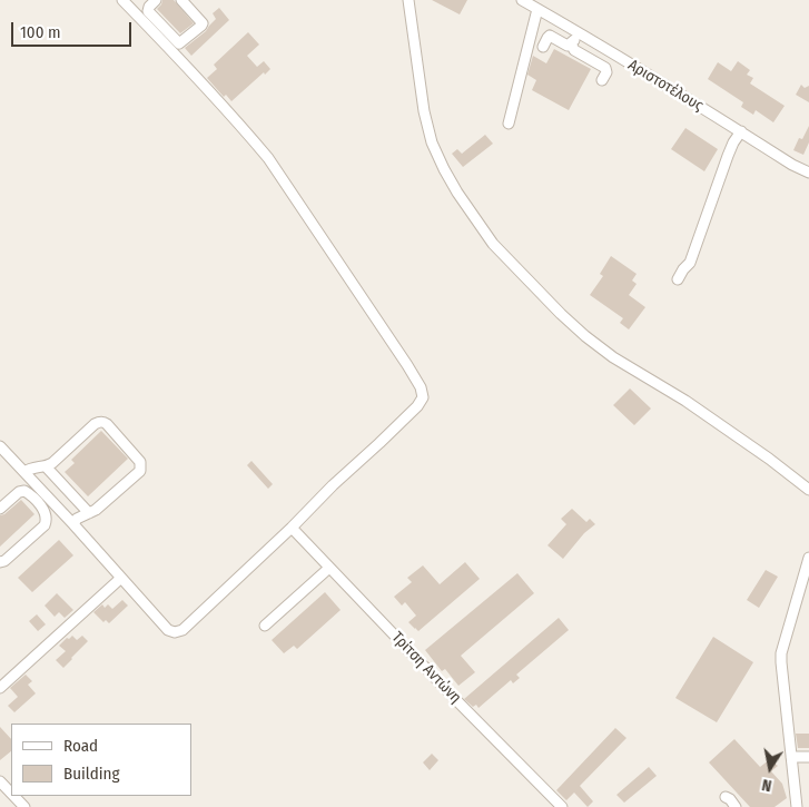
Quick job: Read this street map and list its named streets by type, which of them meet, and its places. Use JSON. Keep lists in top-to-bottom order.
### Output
{
  "streets": {
    "street": ["Αριστοτέλους", "Τρίτση Αντώνη"]
  },
  "legend": ["Road", "Building"],
  "scale_bar": "100 m",
  "north": "bottom"
}
